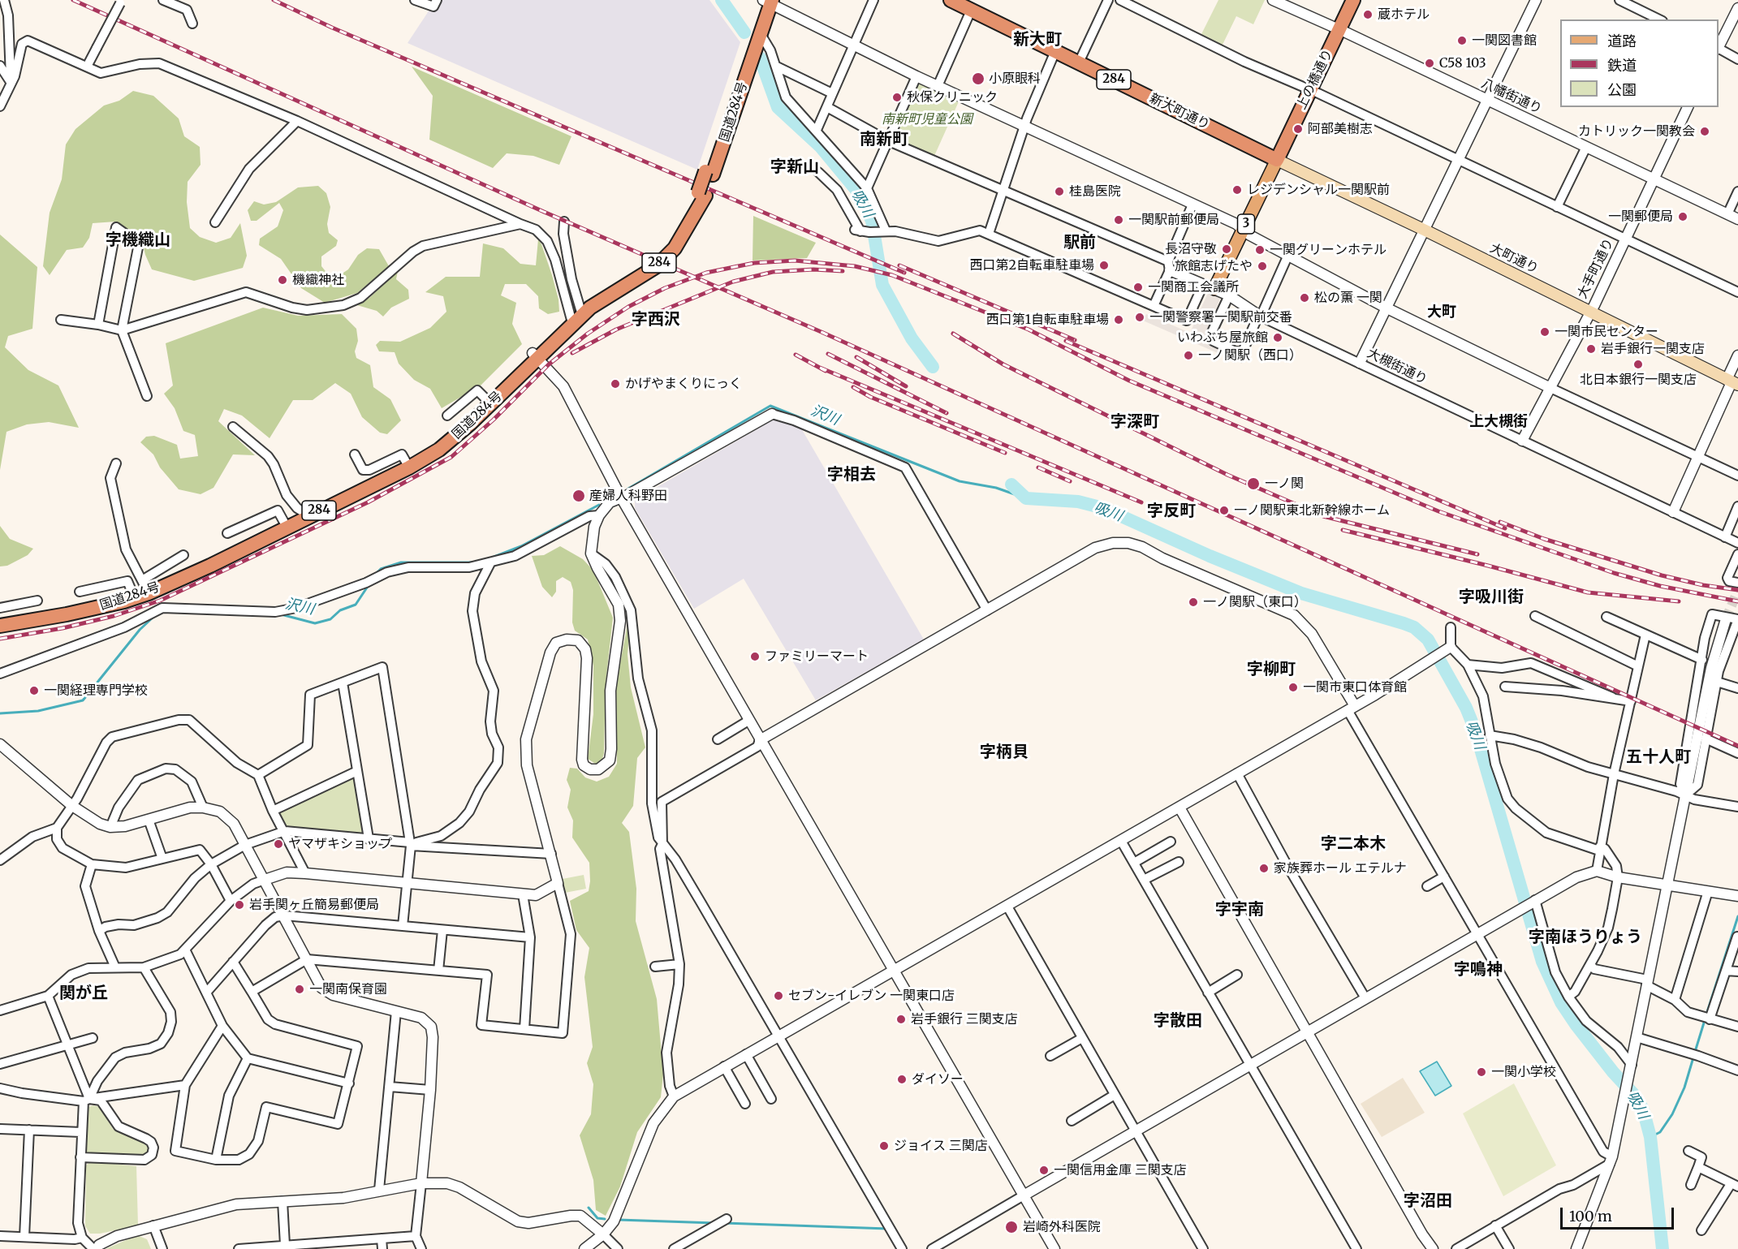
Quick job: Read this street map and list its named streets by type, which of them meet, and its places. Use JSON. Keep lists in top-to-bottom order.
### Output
{
  "streets": {
    "highway": [
      "284",
      "上の橋通り",
      "国道284号",
      "新大町通り"
    ],
    "main road": ["3", "大町通り"],
    "street": ["八幡街通り", "大手町通り", "大槻街通り"]
  },
  "crossings": [
    ["上の橋通り", "八幡街通り"],
    ["上の橋通り", "新大町通り"],
    ["上の橋通り", "3"],
    ["上の橋通り", "大町通り"],
    ["八幡街通り", "大手町通り"],
    ["新大町通り", "3"],
    ["新大町通り", "大町通り"],
    ["3", "大町通り"],
    ["大町通り", "大手町通り"],
    ["大手町通り", "大槻街通り"]
  ],
  "districts": [
    "新大町",
    "南新町",
    "字新山",
    "字機織山",
    "駅前",
    "大町",
    "字西沢",
    "字深町",
    "上大槻街",
    "字相去",
    "字反町",
    "字吸川街",
    "字柳町",
    "字柄貝",
    "五十人町",
    "字二本木",
    "字宇南",
    "字南ほうりょう",
    "字鳴神",
    "関が丘",
    "字散田",
    "字沼田"
  ],
  "water": ["吸川", "沢川"],
  "parks": ["南新町児童公園"],
  "places": [
    "蔵ホテル",
    "一関図書館",
    "C58 103",
    "小原眼科",
    "秋保クリニック",
    "阿部美樹志",
    "カトリック一関教会",
    "レジデンシャル一関駅前",
    "桂島医院",
    "一関郵便局",
    "一関駅前郵便局",
    "長沼守敬",
    "一関グリーンホテル",
    "西口第2自転車駐車場",
    "旅館志げたや",
    "機織神社",
    "一関商工会議所",
    "松の薫 一関",
    "一関警察署一関駅前交番",
    "西口第1自転車駐車場",
    "一関市民センター",
    "いわぶち屋旅館",
    "岩手銀行一関支店",
    "一ノ関駅（西口）",
    "北日本銀行一関支店",
    "かげやまくりにっく",
    "一ノ関",
    "産婦人科野田",
    "一ノ関駅東北新幹線ホーム",
    "一ノ関駅（東口）",
    "ファミリーマート",
    "一関市東口体育館",
    "一関経理専門学校",
    "ヤマザキショップ",
    "家族葬ホール エテルナ",
    "岩手関ヶ丘簡易郵便局",
    "一関南保育園",
    "セブン-イレブン 一関東口店",
    "岩手銀行 三関支店",
    "一関小学校",
    "ダイソー",
    "ジョイス 三関店",
    "一関信用金庫 三関支店",
    "岩崎外科医院"
  ],
  "legend": ["道路", "鉄道", "公園"],
  "scale_bar": "100 m"
}
